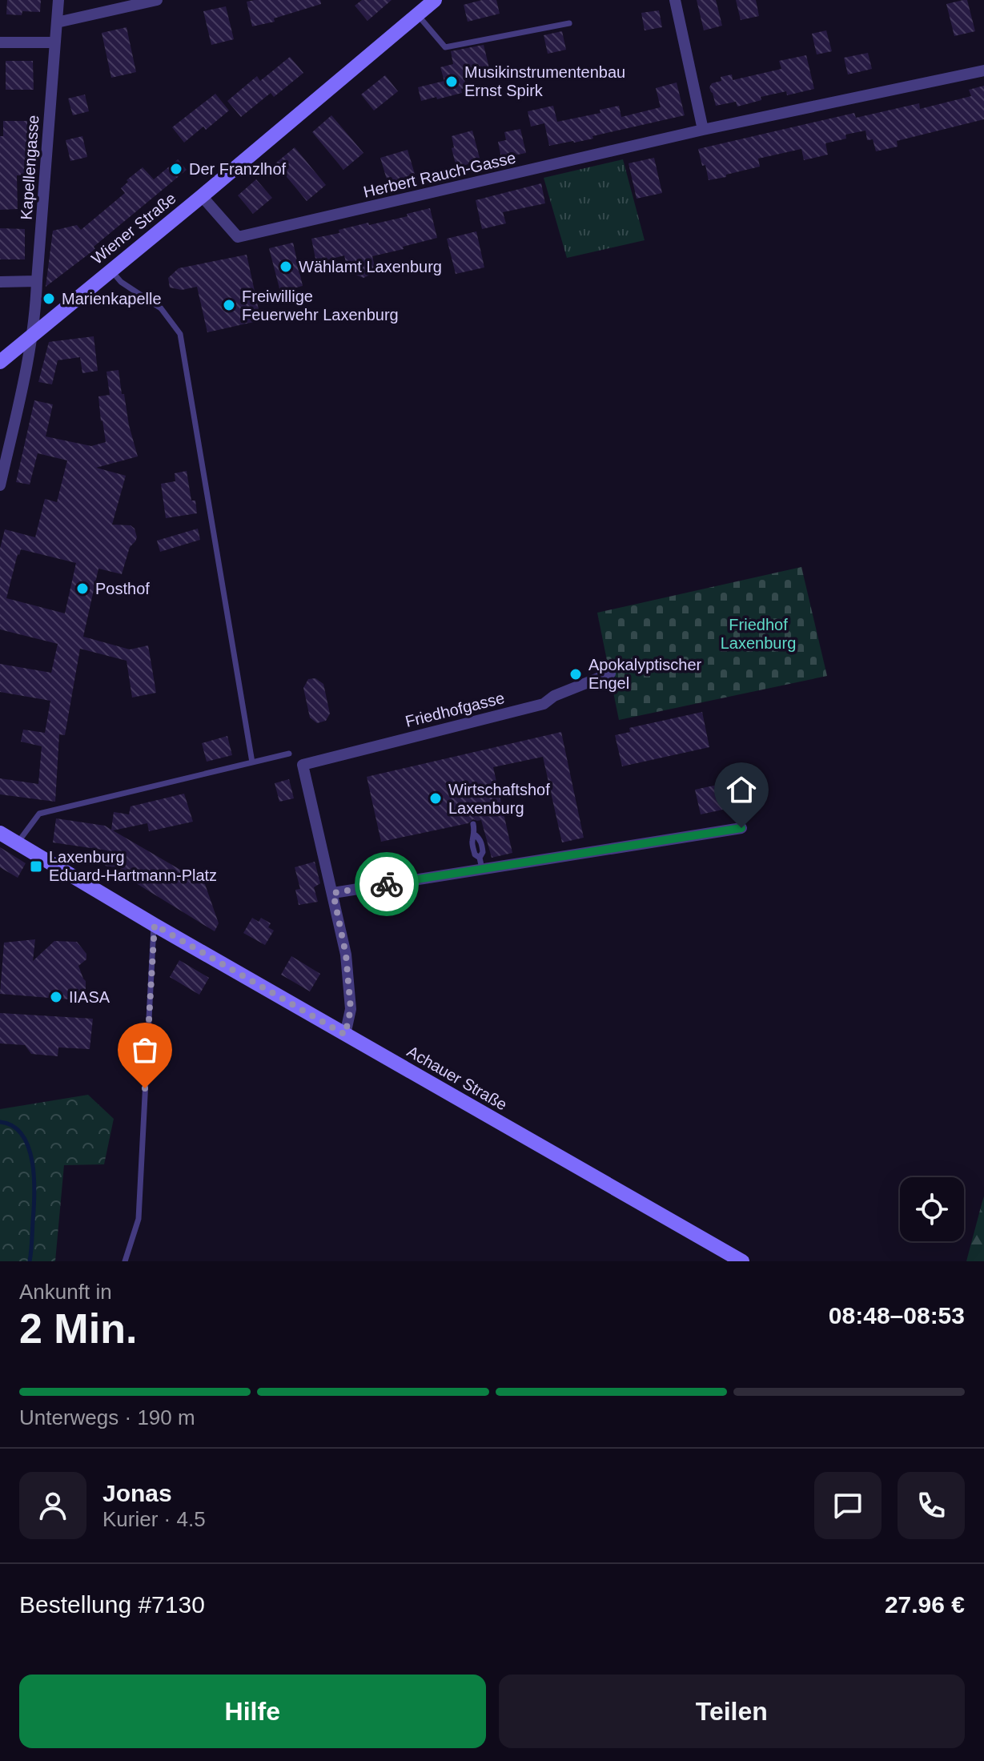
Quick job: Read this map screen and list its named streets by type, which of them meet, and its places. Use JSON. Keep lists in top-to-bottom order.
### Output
{
  "streets": {
    "street": [
      "Kapellengasse",
      "Herbert Rauch-Gasse",
      "Wiener Straße",
      "Friedhofgasse",
      "Achauer Straße"
    ]
  },
  "crossings": [
    ["Kapellengasse", "Wiener Straße"],
    ["Herbert Rauch-Gasse", "Wiener Straße"]
  ],
  "parks": ["Friedhof Laxenburg"],
  "places": {
    "other": [
      "Musikinstrumentenbau Ernst Spirk",
      "Der Franzlhof",
      "Wählamt Laxenburg",
      "Marienkapelle",
      "Freiwillige Feuerwehr Laxenburg",
      "Posthof",
      "Apokalyptischer Engel",
      "Wirtschaftshof Laxenburg",
      "IIASA"
    ],
    "transit": ["Laxenburg Eduard-Hartmann-Platz"]
  },
  "page": {
    "heading": ["2 Min.", "Ankunft in", "08:48–08:53"],
    "panel": [
      "Jonas",
      "Kurier · 4.5",
      "Bestellung #7130",
      "27.96 €"
    ],
    "bar": "Unterwegs · 190 m",
    "buttons": ["Hilfe", "Teilen"]
  }
}
